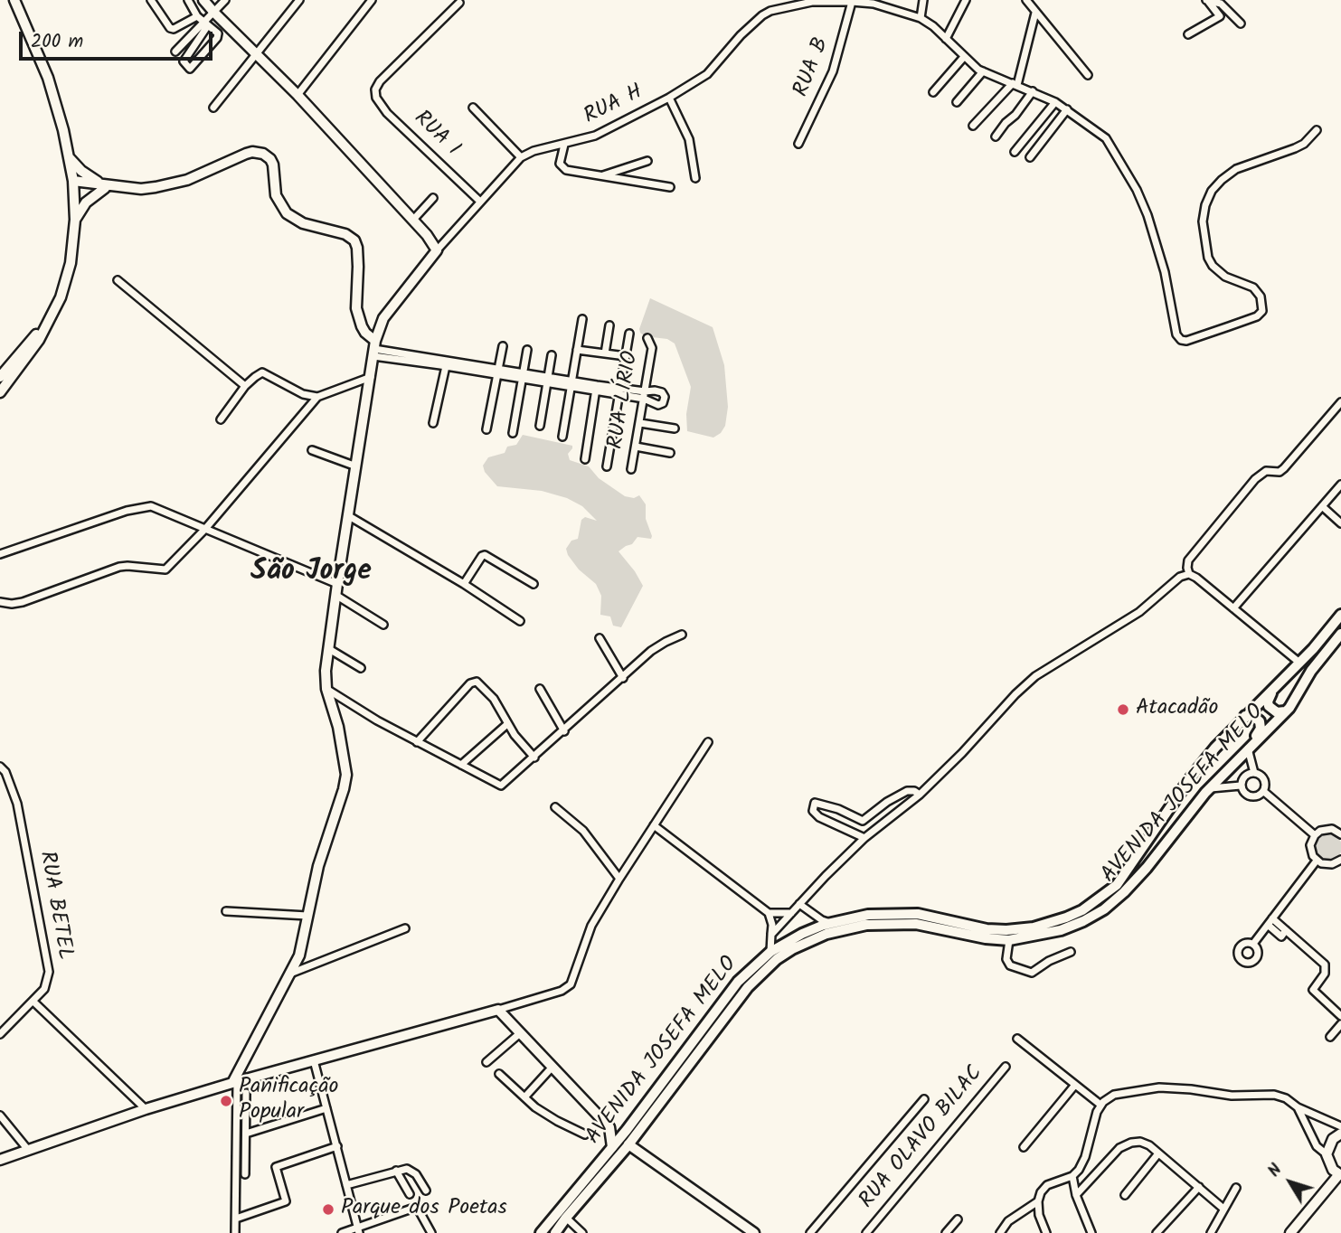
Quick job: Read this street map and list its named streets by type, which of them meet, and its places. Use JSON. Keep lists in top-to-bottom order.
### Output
{
  "streets": {
    "main road": ["AVENIDA JOSEFA MELO"],
    "street": [
      "RUA B",
      "RUA H",
      "RUA I",
      "RUA LÍRIO",
      "RUA BETEL",
      "RUA OLAVO BILAC"
    ]
  },
  "crossings": [
    ["RUA B", "RUA H"],
    ["RUA H", "RUA I"]
  ],
  "districts": ["São Jorge"],
  "places": ["Atacadão", "Panificação Popular", "Parque dos Poetas"],
  "scale_bar": "200 m",
  "north": "top left"
}
